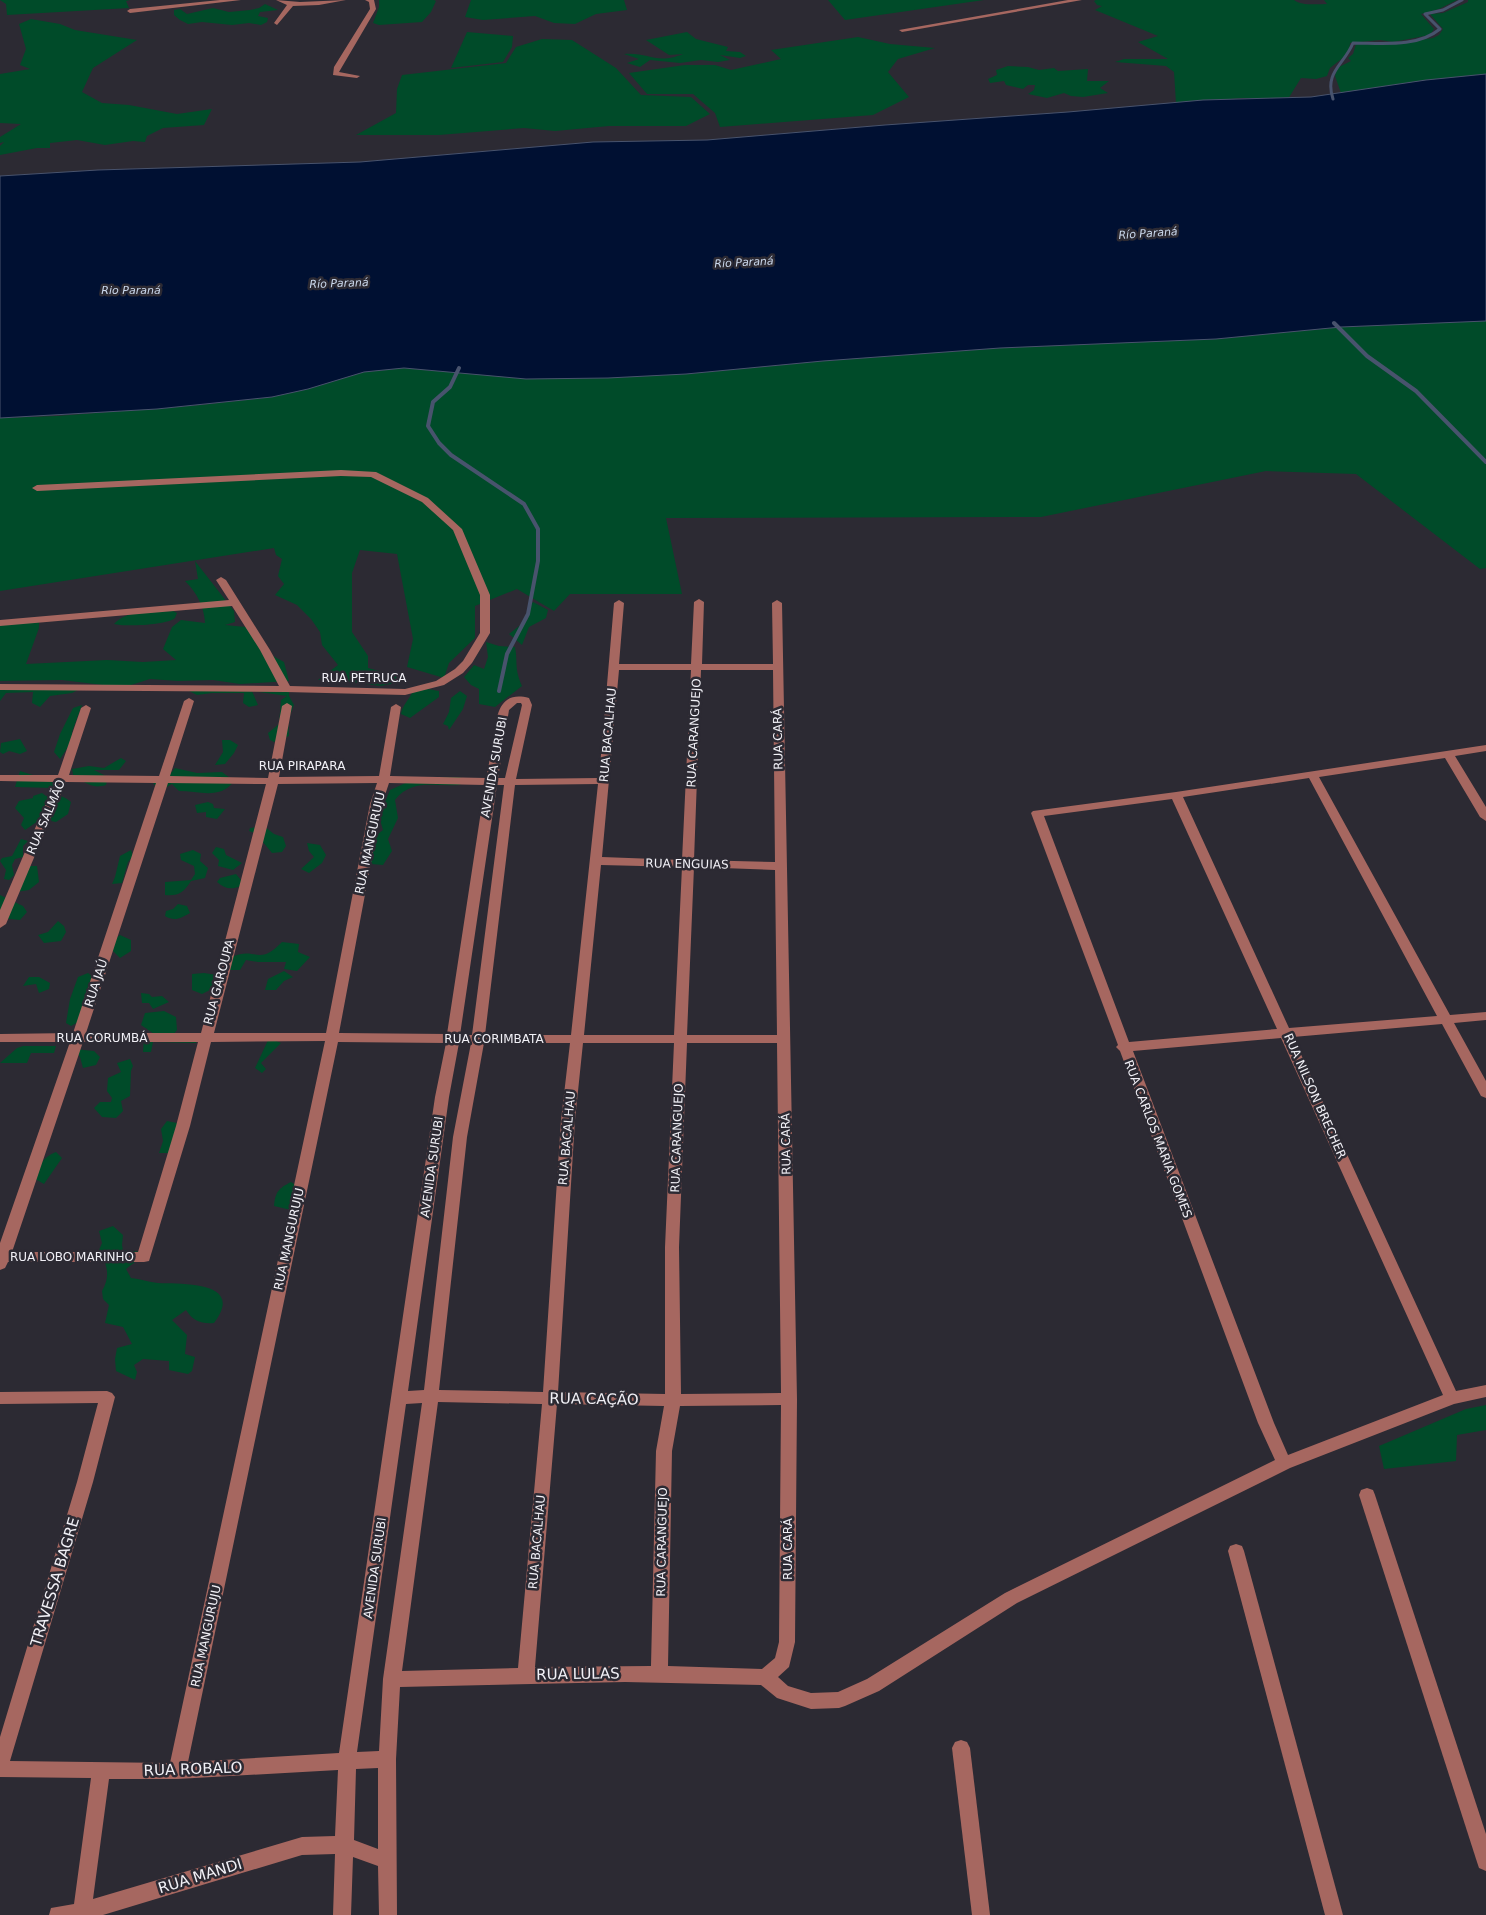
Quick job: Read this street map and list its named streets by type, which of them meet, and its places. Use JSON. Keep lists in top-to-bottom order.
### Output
{
  "streets": {
    "street": [
      "RUA PETRUCA",
      "RUA CARANGUEJO",
      "RUA BACALHAU",
      "RUA CARÁ",
      "RUA PIRAPARA",
      "AVENIDA SURUBI",
      "RUA SALMÃO",
      "RUA MANGURUJU",
      "RUA ENGUIAS",
      "RUA GAROUPA",
      "RUA JAÚ",
      "RUA CORUMBÁ",
      "RUA CORIMBATA",
      "RUA NILSON BRECHER",
      "RUA CARLOS MARIA GOMES",
      "RUA LOBO MARINHO",
      "RUA CAÇÃO",
      "TRAVESSA BAGRE",
      "RUA LULAS",
      "RUA ROBALO",
      "RUA MANDI"
    ]
  },
  "crossings": [
    ["RUA CARANGUEJO", "RUA ENGUIAS"],
    ["RUA CARANGUEJO", "RUA CORIMBATA"],
    ["RUA CARANGUEJO", "RUA CAÇÃO"],
    ["RUA CARANGUEJO", "RUA LULAS"],
    ["RUA BACALHAU", "RUA PIRAPARA"],
    ["RUA BACALHAU", "RUA ENGUIAS"],
    ["RUA BACALHAU", "RUA CORIMBATA"],
    ["RUA BACALHAU", "RUA CAÇÃO"],
    ["RUA BACALHAU", "RUA LULAS"],
    ["RUA CARÁ", "RUA ENGUIAS"],
    ["RUA CARÁ", "RUA CORIMBATA"],
    ["RUA CARÁ", "RUA CAÇÃO"],
    ["RUA CARÁ", "RUA LULAS"],
    ["RUA PIRAPARA", "AVENIDA SURUBI"],
    ["RUA PIRAPARA", "RUA SALMÃO"],
    ["RUA PIRAPARA", "RUA MANGURUJU"],
    ["RUA PIRAPARA", "RUA GAROUPA"],
    ["RUA PIRAPARA", "RUA JAÚ"],
    ["AVENIDA SURUBI", "RUA CORIMBATA"],
    ["AVENIDA SURUBI", "RUA CAÇÃO"],
    ["AVENIDA SURUBI", "RUA LULAS"],
    ["AVENIDA SURUBI", "RUA ROBALO"],
    ["AVENIDA SURUBI", "RUA MANDI"],
    ["RUA MANGURUJU", "RUA CORIMBATA"],
    ["RUA MANGURUJU", "RUA ROBALO"],
    ["RUA GAROUPA", "RUA CORUMBÁ"],
    ["RUA GAROUPA", "RUA CORIMBATA"],
    ["RUA GAROUPA", "RUA LOBO MARINHO"],
    ["RUA JAÚ", "RUA CORUMBÁ"],
    ["RUA JAÚ", "RUA LOBO MARINHO"],
    ["RUA CORUMBÁ", "RUA CORIMBATA"],
    ["RUA NILSON BRECHER", "RUA CARLOS MARIA GOMES"],
    ["TRAVESSA BAGRE", "RUA ROBALO"]
  ],
  "water": ["Río Paraná", "Rio Paraná"]
}
